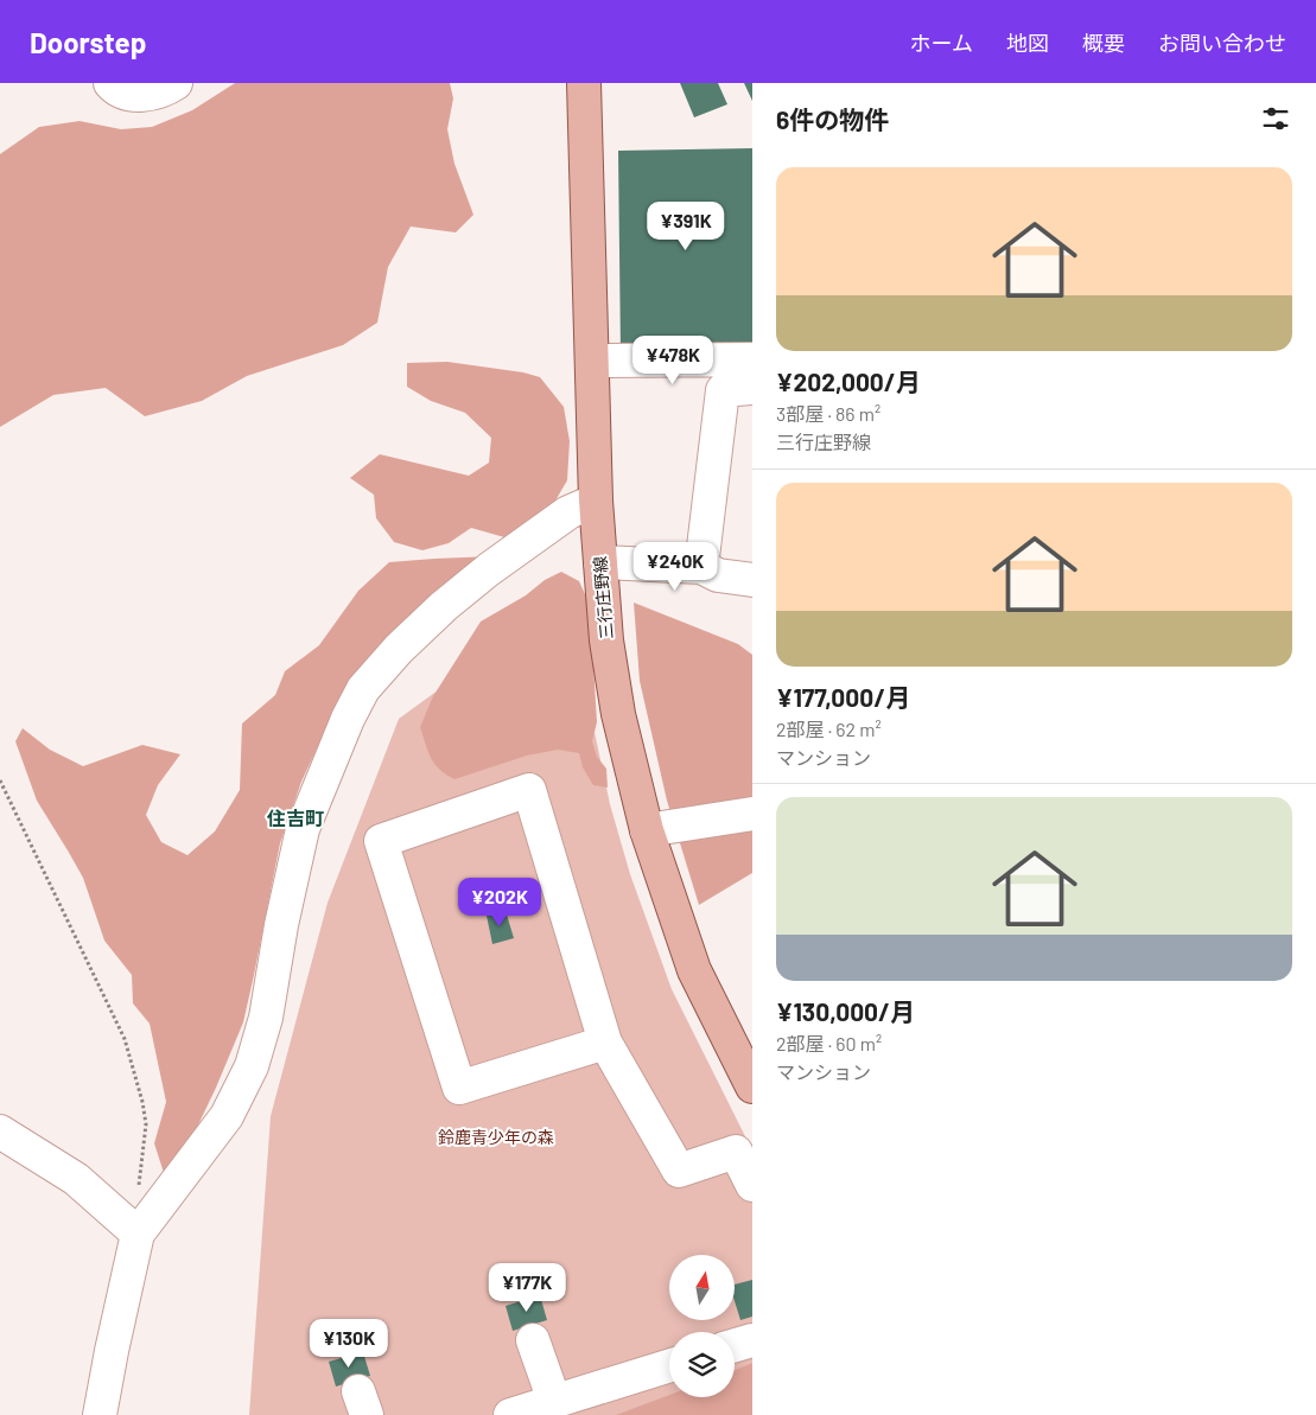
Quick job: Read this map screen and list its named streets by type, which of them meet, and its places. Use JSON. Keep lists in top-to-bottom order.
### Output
{
  "streets": {
    "main road": ["三行庄野線"]
  },
  "districts": ["住吉町"],
  "parks": ["鈴鹿青少年の森"],
  "north": "top",
  "page": {
    "header": "Doorstep",
    "nav": [
      "ホーム",
      "地図",
      "概要",
      "お問い合わせ"
    ],
    "heading": "6件の物件",
    "list": [
      {
        "name": "¥202,000/月",
        "note": "3部屋 · 86 m² · 三行庄野線"
      },
      {
        "name": "¥177,000/月",
        "note": "2部屋 · 62 m² · マンション"
      },
      {
        "name": "¥130,000/月",
        "note": "2部屋 · 60 m² · マンション"
      }
    ],
    "price": [
      "¥391K",
      "¥478K",
      "¥240K",
      "¥202K",
      "¥177K",
      "¥130K"
    ]
  }
}
